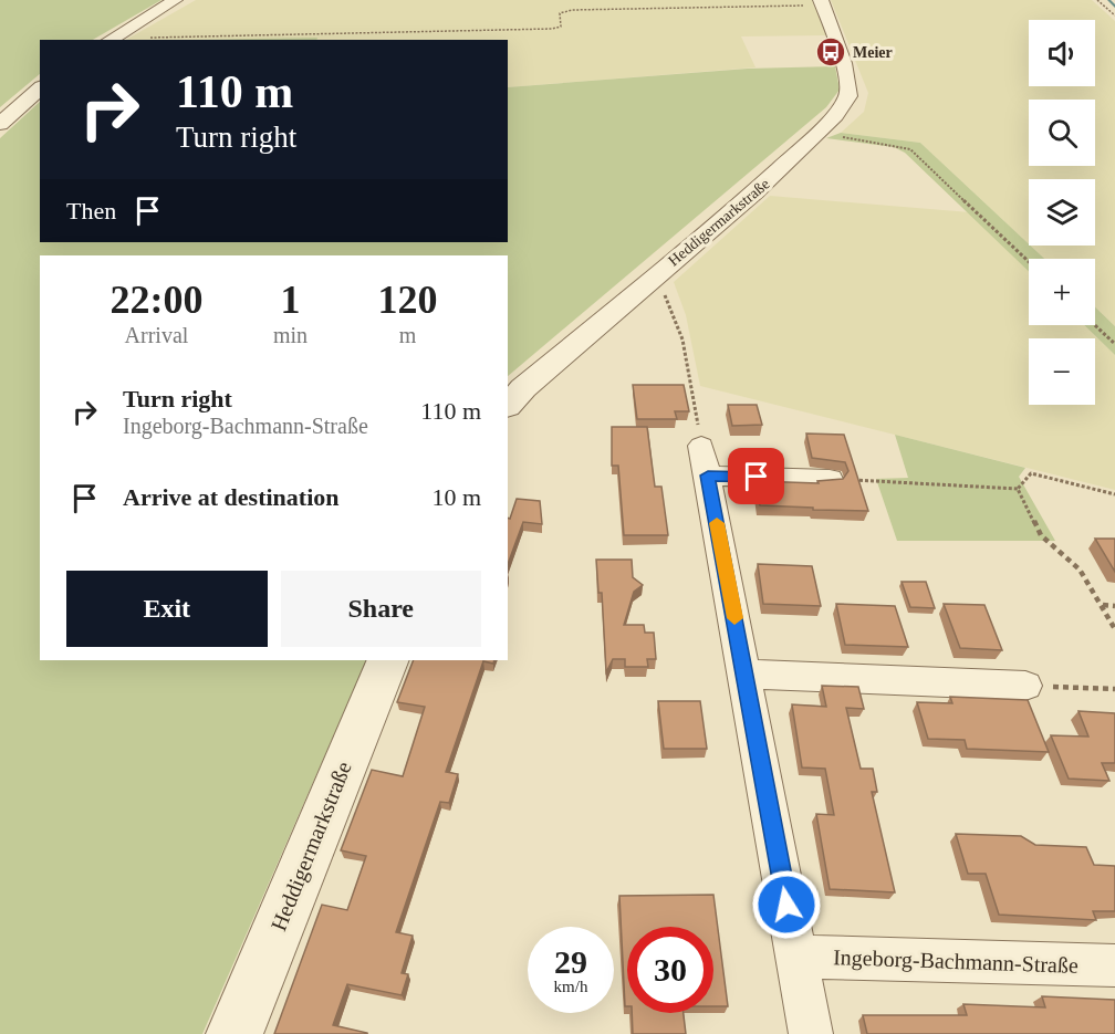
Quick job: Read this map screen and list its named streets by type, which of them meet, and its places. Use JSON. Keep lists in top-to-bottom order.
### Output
{
  "streets": {
    "street": ["Heddigermarkstraße", "Ingeborg-Bachmann-Straße"]
  },
  "places": {
    "bus stop": ["Meier"]
  },
  "page": {
    "map_buttons": ["+", "−"],
    "turn": ["110 m", "Turn right"],
    "then": "Then",
    "eta": [
      "22:00",
      "Arrival",
      "1",
      "min",
      "120",
      "m"
    ],
    "list": [
      {
        "name": "Turn right",
        "note": "Ingeborg-Bachmann-Straße",
        "value": "110 m"
      },
      {
        "name": "Arrive at destination",
        "value": "10 m"
      }
    ],
    "buttons": ["Exit", "Share"],
    "speed": "29 km/h",
    "limit": "30"
  }
}
